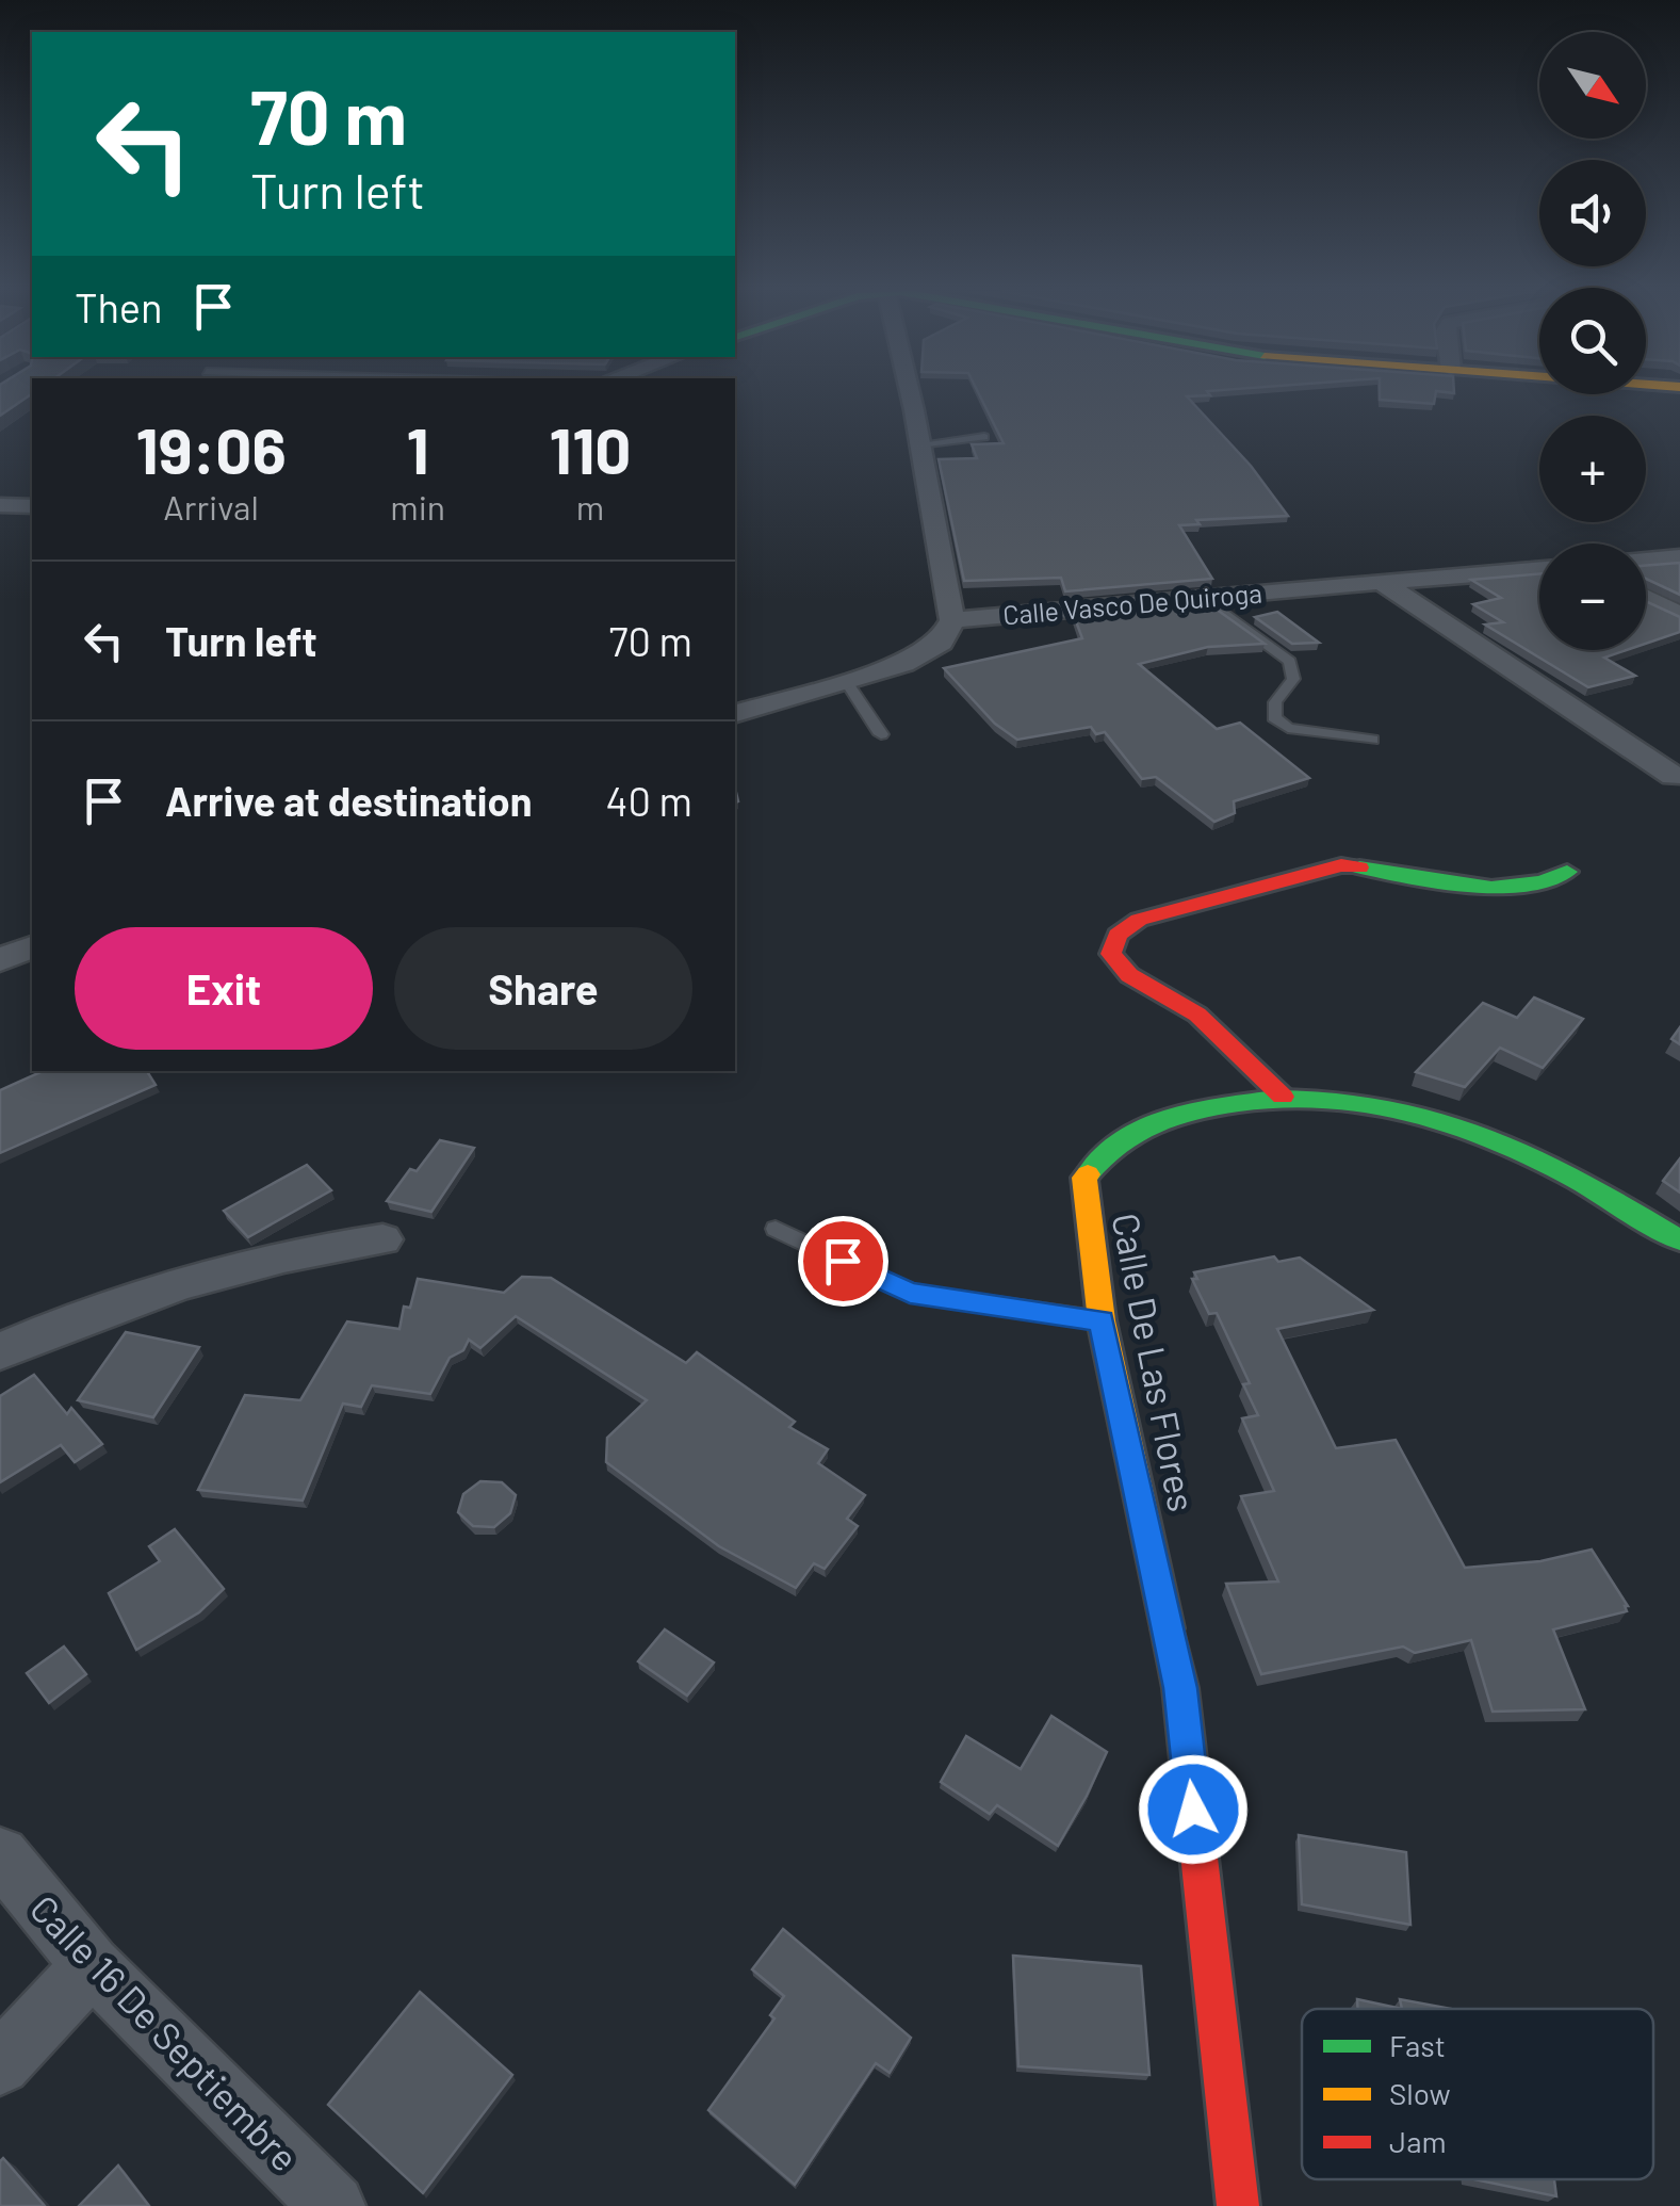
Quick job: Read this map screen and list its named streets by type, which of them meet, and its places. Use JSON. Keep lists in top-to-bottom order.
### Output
{
  "streets": {
    "street": ["Calle Vasco De Quiroga", "Calle De Las Flores", "Calle 16 De Septiembre"]
  },
  "legend": ["Fast", "Slow", "Jam"],
  "north": "bottom right",
  "page": {
    "map_buttons": ["+", "−"],
    "turn": ["70 m", "Turn left"],
    "then": "Then",
    "eta": [
      "19:06",
      "Arrival",
      "1",
      "min",
      "110",
      "m"
    ],
    "list": [
      {
        "name": "Turn left",
        "value": "70 m"
      },
      {
        "name": "Arrive at destination",
        "value": "40 m"
      }
    ],
    "buttons": ["Exit", "Share"]
  }
}
